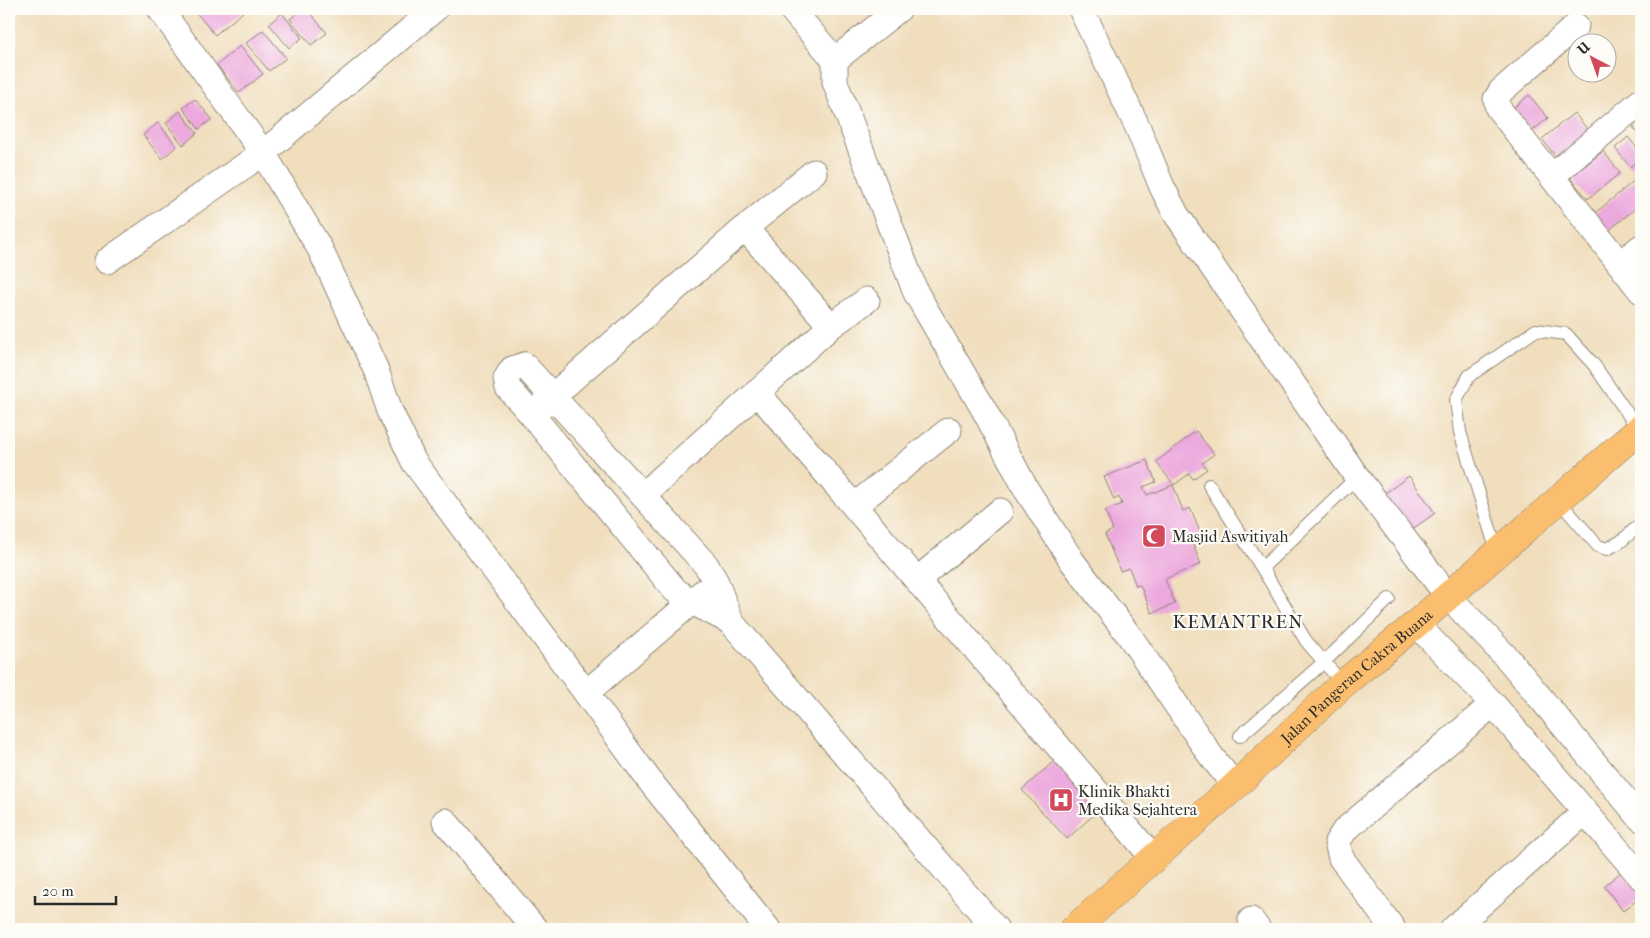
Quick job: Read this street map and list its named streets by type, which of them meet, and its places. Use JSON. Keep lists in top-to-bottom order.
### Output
{
  "streets": {
    "main road": ["Jalan Pangeran Cakra Buana"]
  },
  "districts": ["KEMANTREN"],
  "places": {
    "mosque": ["Masjid Aswitiyah"],
    "hospital": ["Klinik Bhakti Medika Sejahtera"]
  },
  "scale_bar": "20 m",
  "north": "top left"
}
